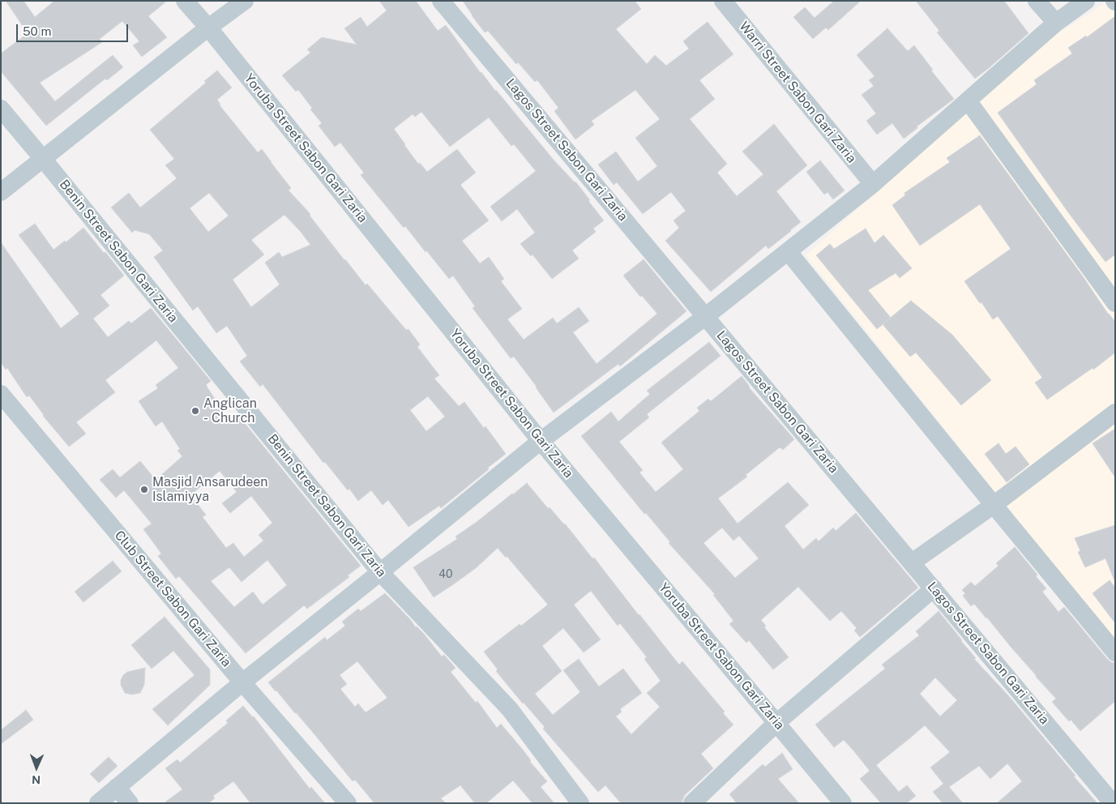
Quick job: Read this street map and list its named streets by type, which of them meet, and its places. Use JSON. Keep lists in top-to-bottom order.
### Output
{
  "streets": {
    "street": [
      "Warri Street Sabon Gari Zaria",
      "Yoruba Street Sabon Gari Zaria",
      "Lagos Street Sabon Gari Zaria",
      "Benin Street Sabon Gari Zaria",
      "Club Street Sabon Gari Zaria"
    ]
  },
  "places": ["Anglican - Church", "Masjid Ansarudeen Islamiyya"],
  "house_numbers": ["40"],
  "scale_bar": "50 m",
  "north": "bottom"
}
